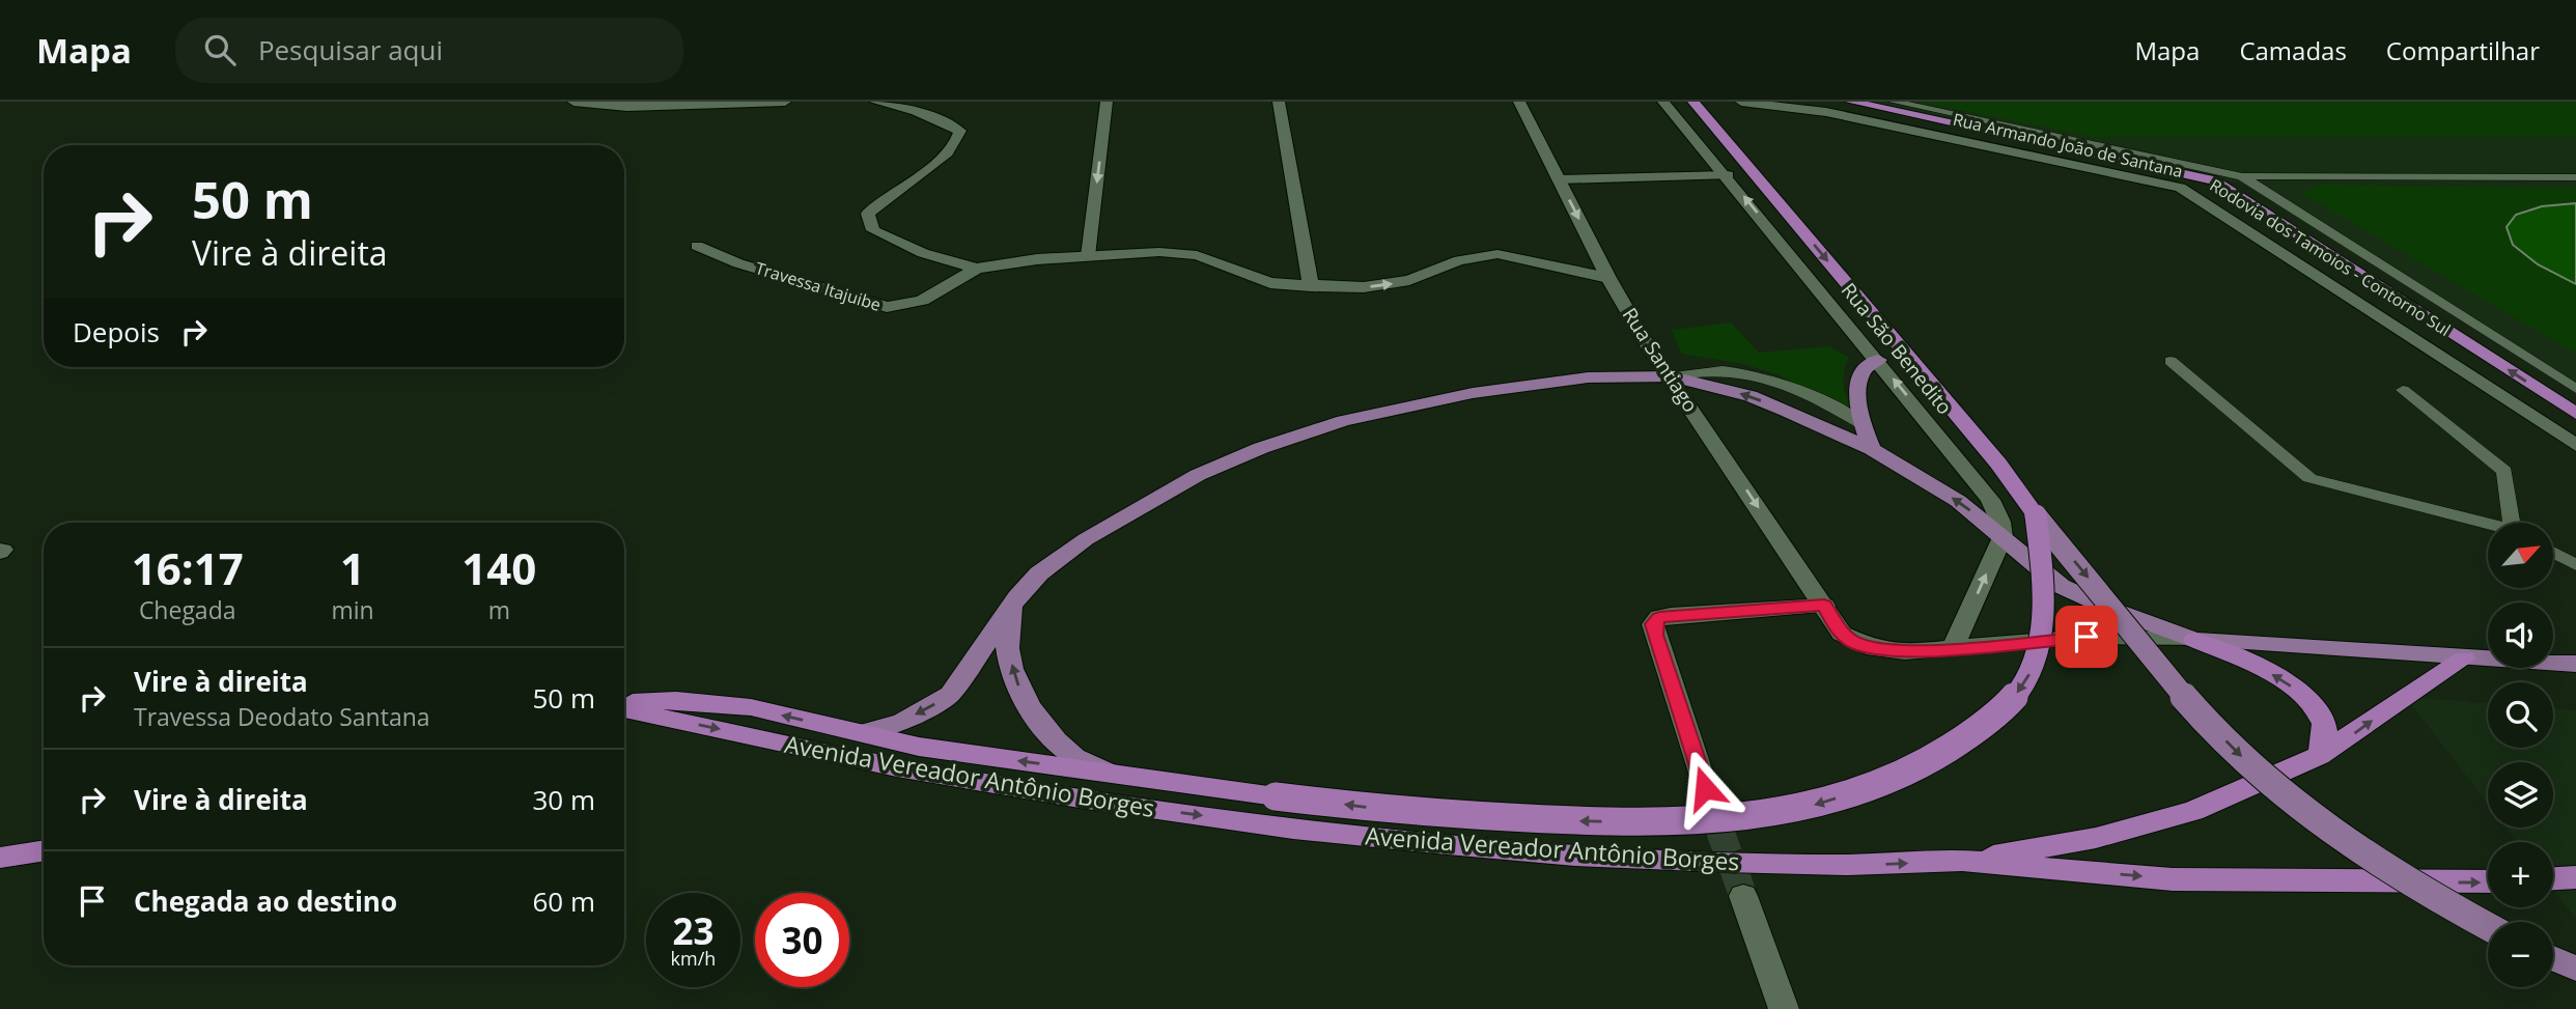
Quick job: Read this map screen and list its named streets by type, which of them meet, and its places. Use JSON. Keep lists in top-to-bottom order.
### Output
{
  "streets": {
    "highway": ["Rodovia dos Tamoios - Contorno Sul", "Avenida Vereador Antônio Borges"],
    "street": [
      "Rua Armando João de Santana",
      "Travessa Itajuibe",
      "Rua São Benedito",
      "Rua Santiago"
    ]
  },
  "crossings": [
    ["Rua São Benedito", "Avenida Vereador Antônio Borges"],
    ["Rua Santiago", "Avenida Vereador Antônio Borges"]
  ],
  "one_way": ["Rodovia dos Tamoios - Contorno Sul", "Rua São Benedito", "Rua Santiago"],
  "north": "top right",
  "page": {
    "header": "Mapa",
    "search": "Pesquisar aqui",
    "nav": ["Mapa", "Camadas", "Compartilhar"],
    "turn": ["50 m", "Vire à direita"],
    "then": "Depois",
    "map_buttons": ["+", "−"],
    "eta": [
      "16:17",
      "Chegada",
      "1",
      "min",
      "140",
      "m"
    ],
    "list": [
      {
        "name": "Vire à direita",
        "note": "Travessa Deodato Santana",
        "value": "50 m"
      },
      {
        "name": "Vire à direita",
        "value": "30 m"
      },
      {
        "name": "Chegada ao destino",
        "value": "60 m"
      }
    ],
    "speed": "23 km/h",
    "limit": "30"
  }
}
